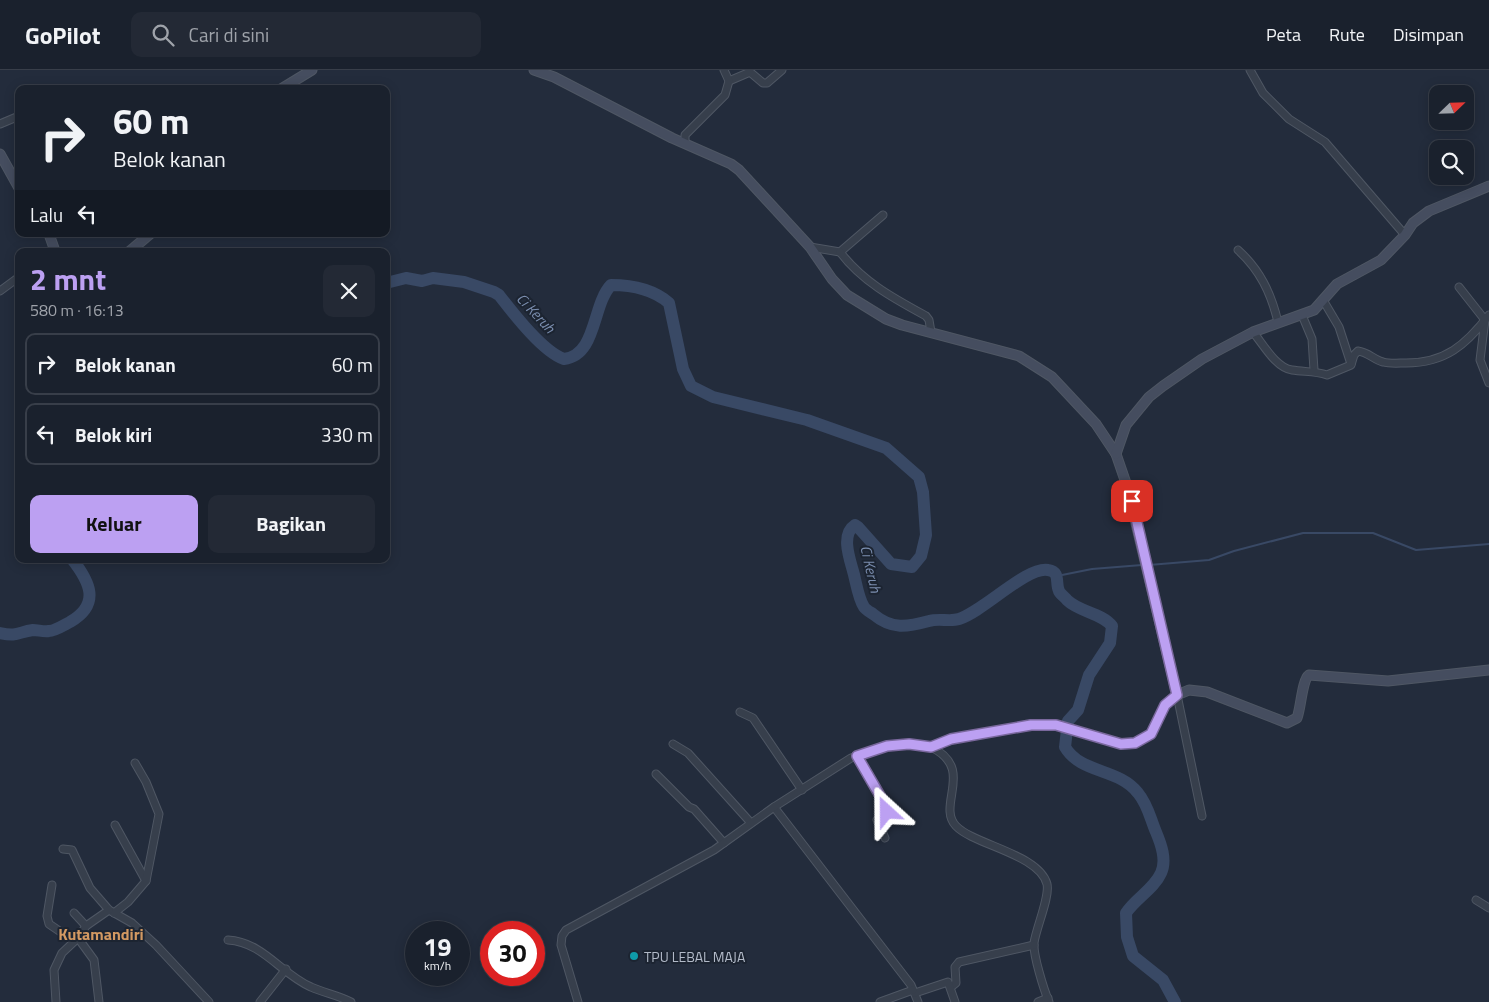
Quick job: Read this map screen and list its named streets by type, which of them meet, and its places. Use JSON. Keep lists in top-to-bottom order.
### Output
{
  "districts": ["Kutamandiri"],
  "water": ["Ci Keruh"],
  "places": ["TPU LEBAL MAJA"],
  "north": "top right",
  "page": {
    "header": "GoPilot",
    "search": "Cari di sini",
    "nav": ["Peta", "Rute", "Disimpan"],
    "turn": ["60 m", "Belok kanan"],
    "then": "Lalu",
    "heading": ["2 mnt", "580 m · 16:13"],
    "list": [
      {
        "name": "Belok kanan",
        "value": "60 m"
      },
      {
        "name": "Belok kiri",
        "value": "330 m"
      }
    ],
    "buttons": ["Keluar", "Bagikan"],
    "speed": "19 km/h",
    "limit": "30"
  }
}
